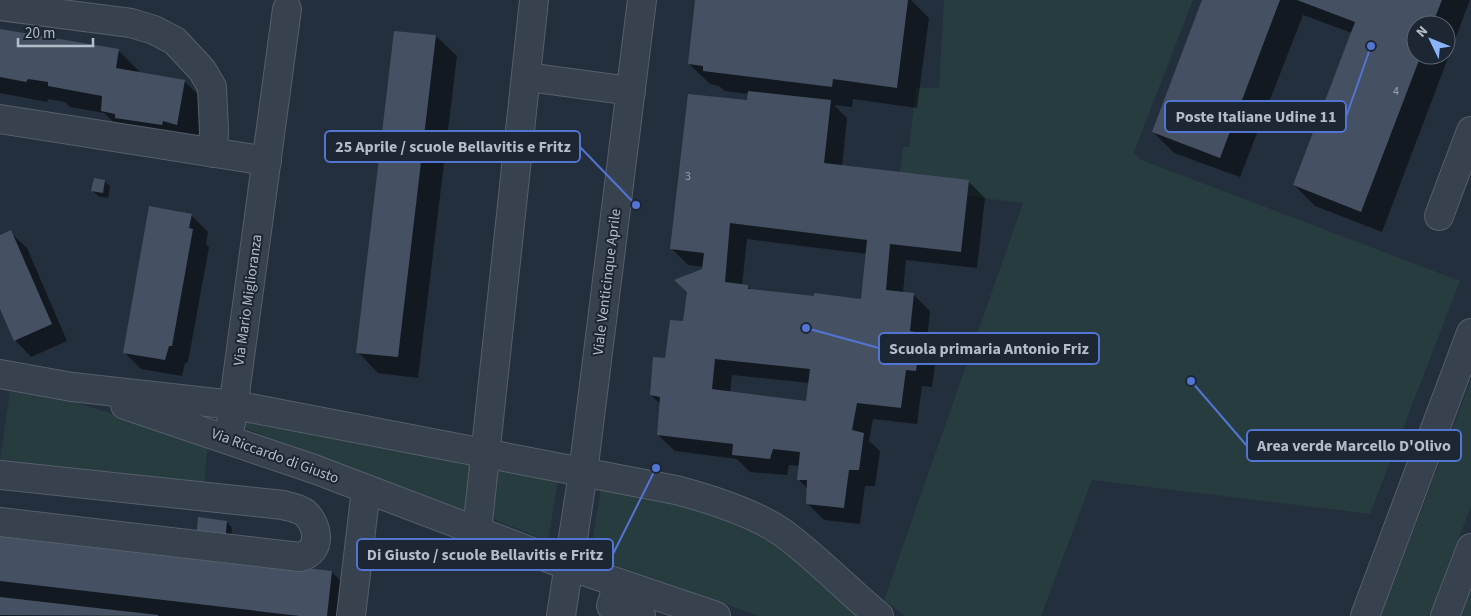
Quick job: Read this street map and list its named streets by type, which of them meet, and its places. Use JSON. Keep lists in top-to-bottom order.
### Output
{
  "streets": {
    "street": ["Viale Venticinque Aprile", "Via Mario Miglioranza", "Via Riccardo di Giusto"]
  },
  "crossings": [
    ["Viale Venticinque Aprile", "Via Riccardo di Giusto"],
    ["Via Mario Miglioranza", "Via Riccardo di Giusto"]
  ],
  "places": [
    "Poste Italiane Udine 11",
    "25 Aprile / scuole Bellavitis e Fritz",
    "Scuola primaria Antonio Friz",
    "Area verde Marcello D'Olivo",
    "Di Giusto / scuole Bellavitis e Fritz"
  ],
  "house_numbers": ["4", "3"],
  "scale_bar": "20 m",
  "north": "top left"
}
